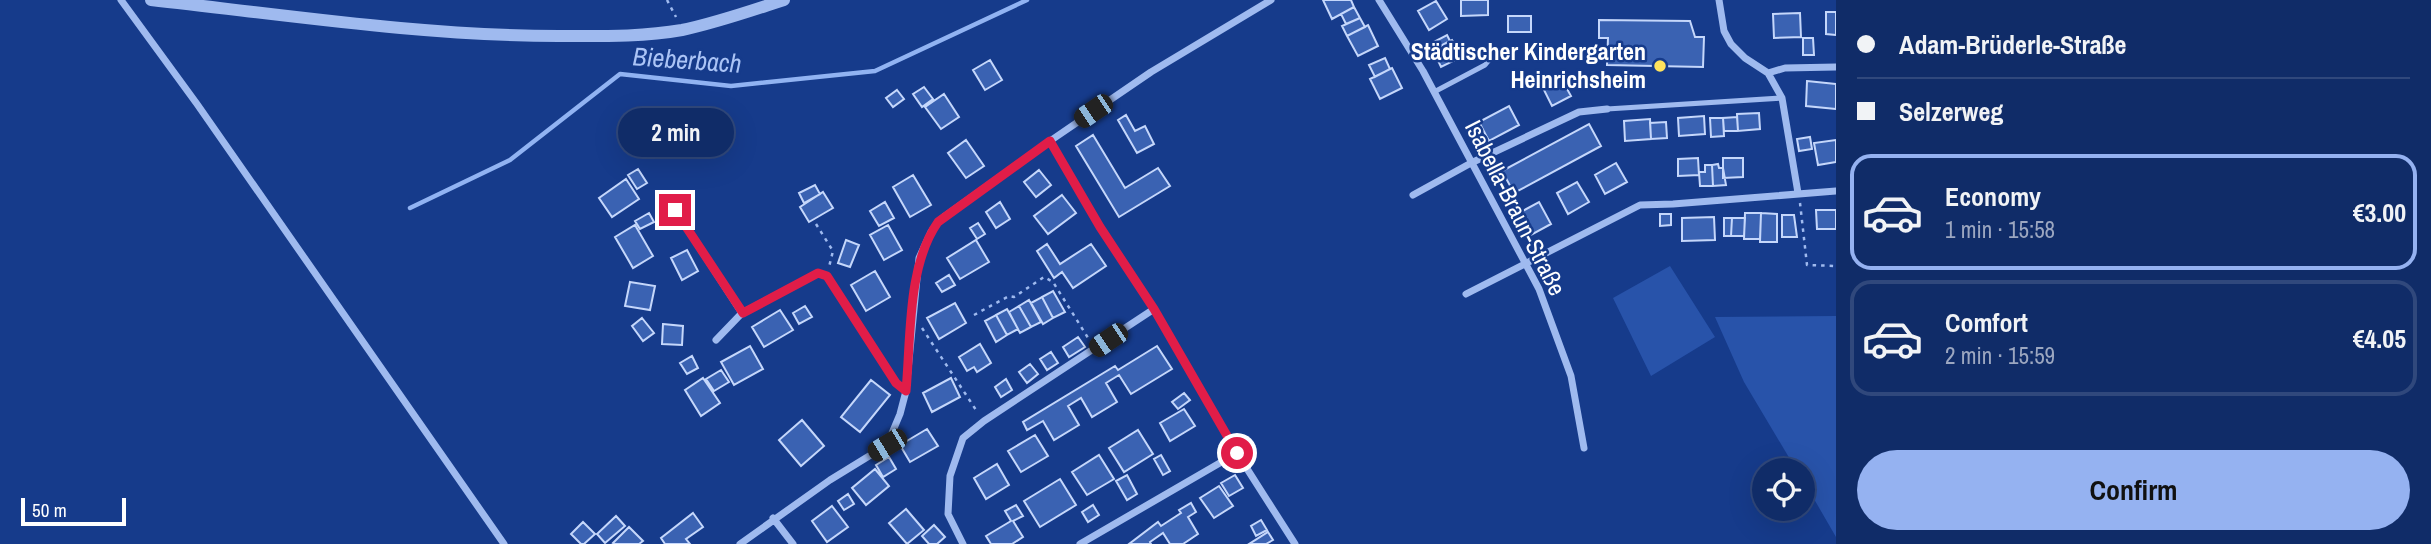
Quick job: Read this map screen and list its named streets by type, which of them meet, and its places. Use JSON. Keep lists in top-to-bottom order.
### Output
{
  "streets": {
    "street": ["Isabella-Braun-Straße"]
  },
  "water": ["Bieberbach"],
  "places": ["Städtischer Kindergarten Heinrichsheim"],
  "scale_bar": "50 m",
  "page": {
    "banner": ["Adam-Brüderle-Straße", "Selzerweg"],
    "bubble": "2 min",
    "list": [
      {
        "name": "Economy",
        "note": "1 min · 15:58",
        "value": "€3.00"
      },
      {
        "name": "Comfort",
        "note": "2 min · 15:59",
        "value": "€4.05"
      }
    ],
    "buttons": "Confirm",
    "scale": "50 m"
  }
}
